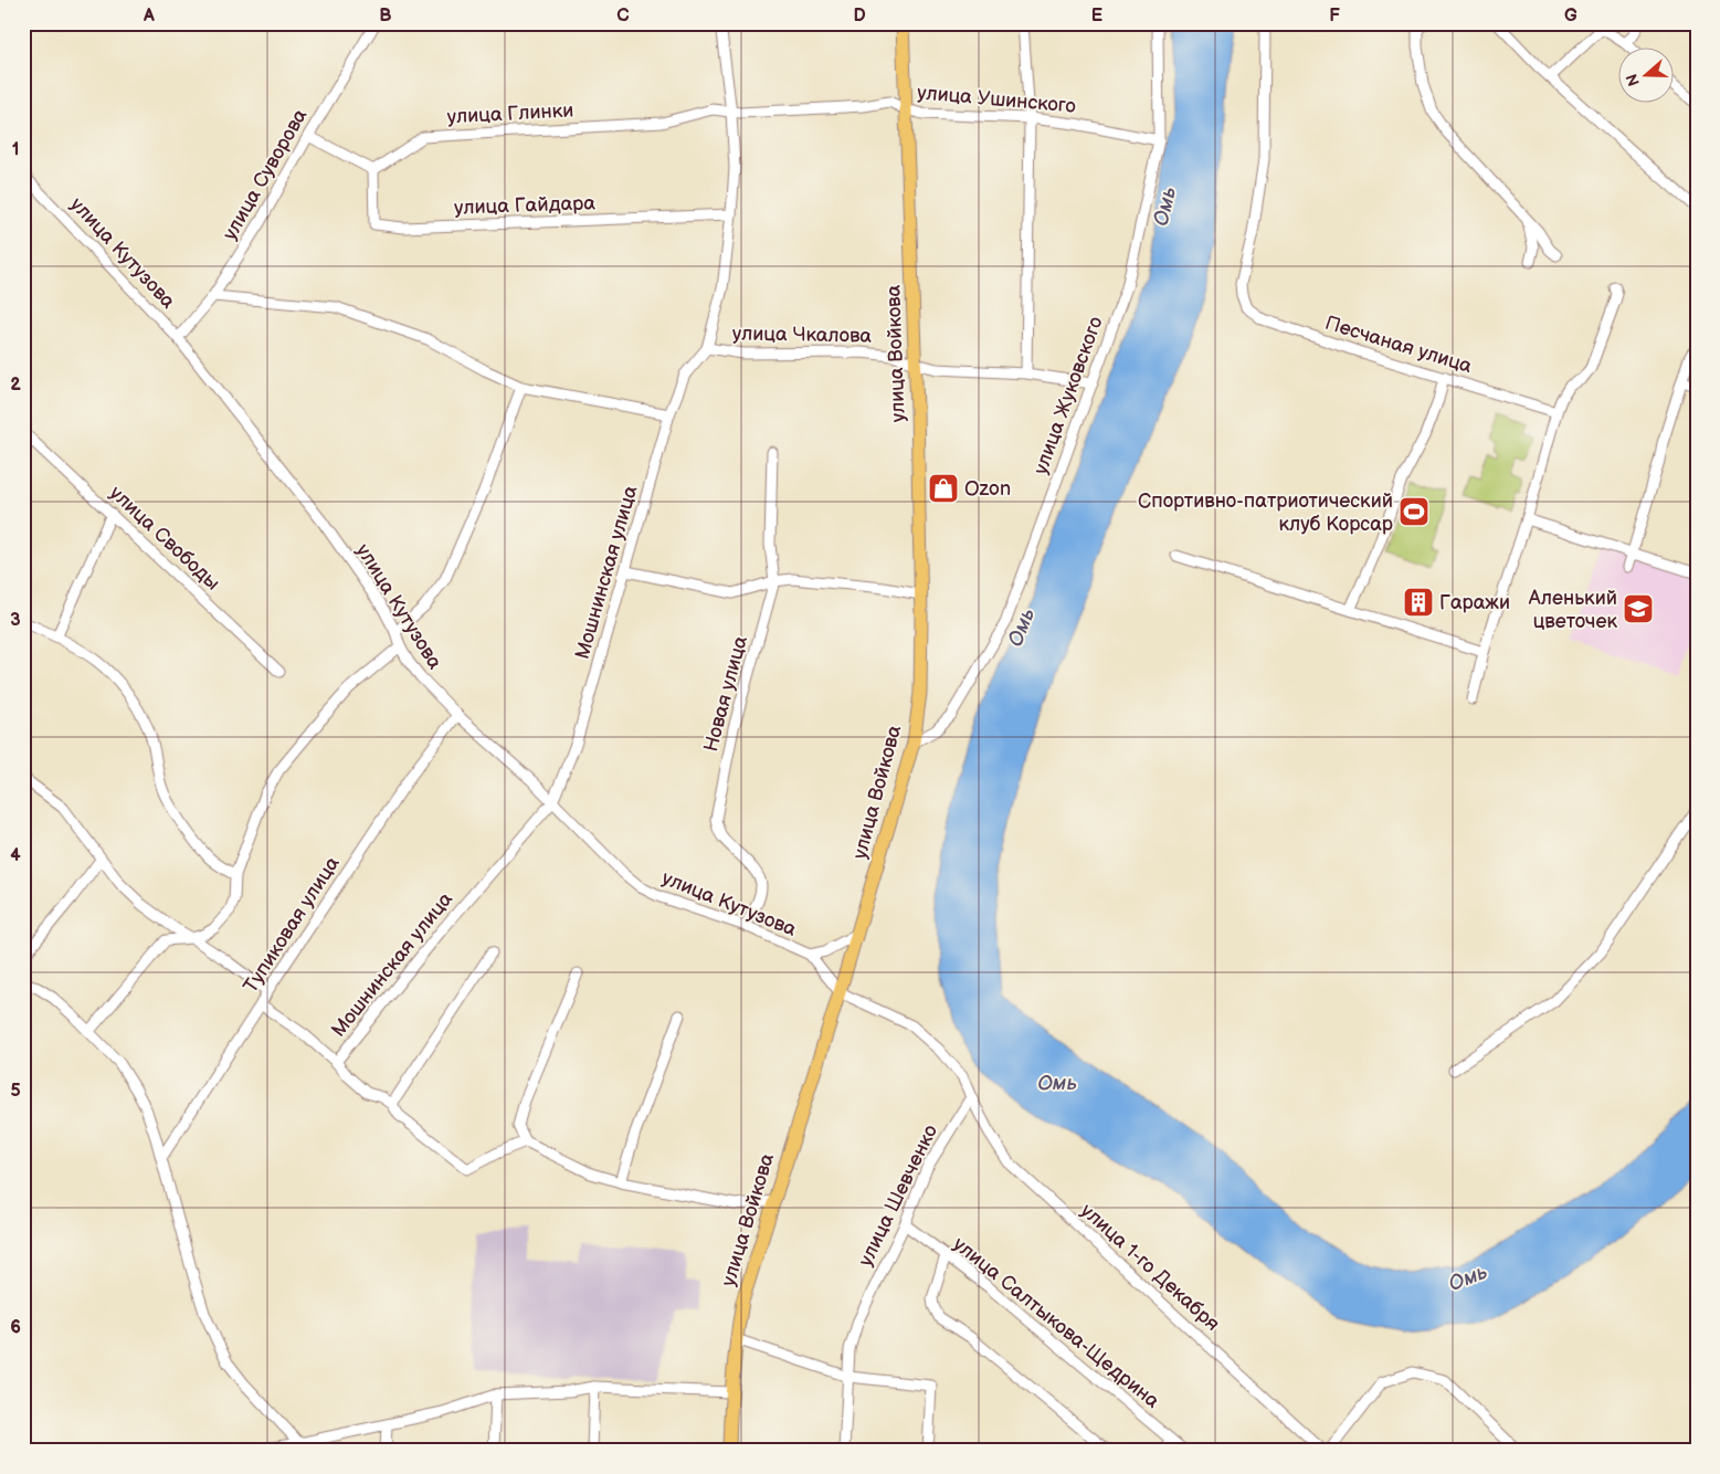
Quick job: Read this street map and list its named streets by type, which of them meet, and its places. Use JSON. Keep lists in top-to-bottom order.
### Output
{
  "streets": {
    "main road": ["улица Войкова"],
    "street": [
      "улица Ушинского",
      "улица Глинки",
      "улица Суворова",
      "улица Гайдара",
      "улица Кутузова",
      "улица Чкалова",
      "Песчаная улица",
      "улица Жуковского",
      "улица Свободы",
      "Мошнинская улица",
      "Новая улица",
      "Тупиковая улица",
      "улица Шевченко",
      "улица 1-го Декабря",
      "улица Салтыкова-Щедрина"
    ]
  },
  "crossings": [
    ["улица Ушинского", "улица Глинки"],
    ["улица Ушинского", "улица Войкова"],
    ["улица Ушинского", "улица Жуковского"],
    ["улица Ушинского", "Мошнинская улица"],
    ["улица Глинки", "улица Гайдара"],
    ["улица Глинки", "Мошнинская улица"],
    ["улица Суворова", "улица Кутузова"],
    ["улица Гайдара", "Мошнинская улица"],
    ["улица Кутузова", "улица Войкова"],
    ["улица Кутузова", "Мошнинская улица"],
    ["улица Кутузова", "Новая улица"],
    ["улица Кутузова", "Тупиковая улица"],
    ["улица Чкалова", "улица Войкова"],
    ["улица Чкалова", "улица Жуковского"],
    ["улица Чкалова", "Мошнинская улица"],
    ["улица Войкова", "улица Жуковского"],
    ["улица Шевченко", "улица 1-го Декабря"],
    ["улица Шевченко", "улица Салтыкова-Щедрина"]
  ],
  "water": ["Омь"],
  "places": {
    "shop": ["Ozon"],
    "sports": ["Спортивно-патриотический клуб Корсар"],
    "building": ["Гаражи"],
    "school or university": ["Аленький цветочек"]
  },
  "north": "left",
  "grid": {
    "columns": [
      "A",
      "B",
      "C",
      "D",
      "E",
      "F",
      "G"
    ],
    "rows": [
      "1",
      "2",
      "3",
      "4",
      "5",
      "6"
    ]
  }
}
